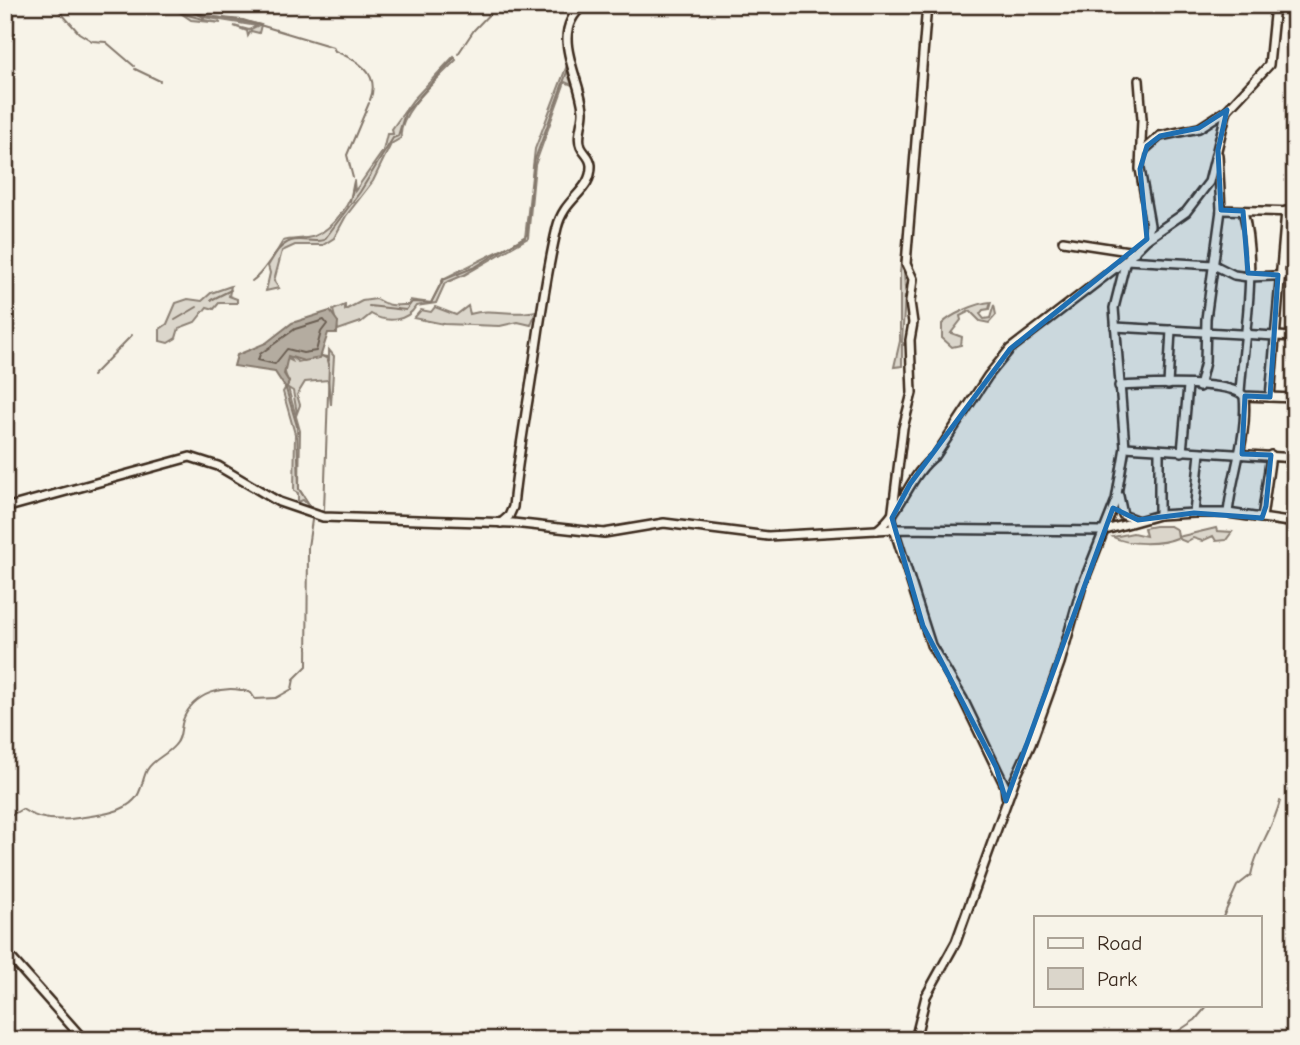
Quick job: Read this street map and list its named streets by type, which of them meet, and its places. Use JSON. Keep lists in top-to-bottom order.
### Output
{
  "legend": ["Road", "Park"]
}
